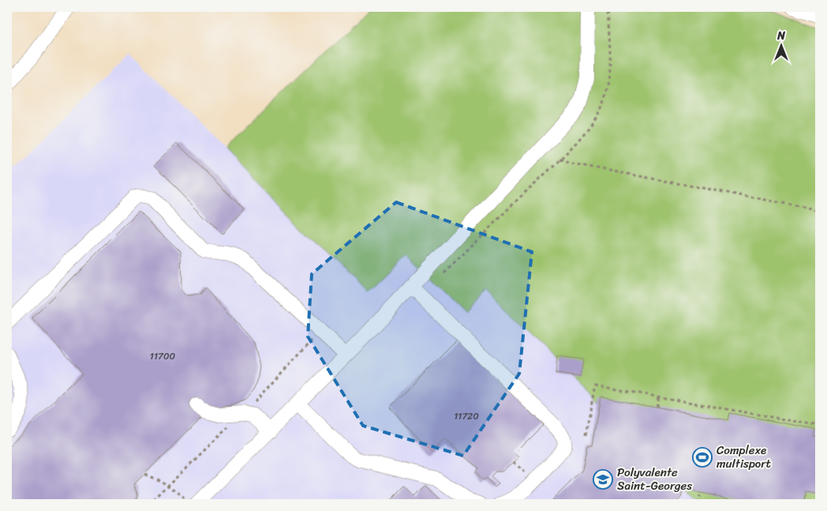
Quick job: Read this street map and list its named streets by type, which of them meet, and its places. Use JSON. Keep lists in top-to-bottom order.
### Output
{
  "places": {
    "sports": ["Complexe multisport"],
    "school or university": ["Polyvalente Saint-Georges"]
  },
  "house_numbers": ["11700", "11720"],
  "north": "top"
}
